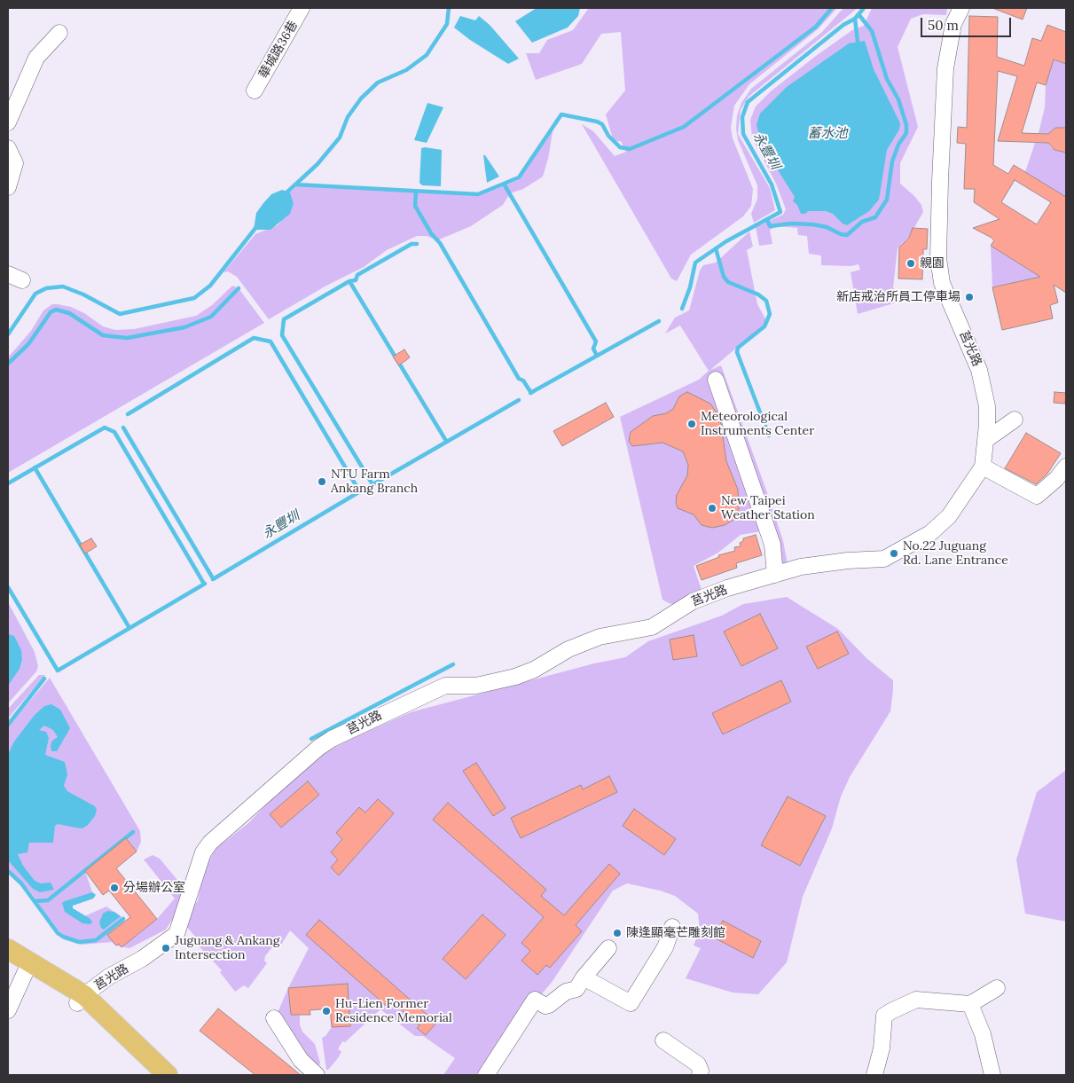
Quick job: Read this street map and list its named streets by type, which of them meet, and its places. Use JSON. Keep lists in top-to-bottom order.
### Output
{
  "streets": {
    "lane": ["華城路36巷", "莒光路"]
  },
  "water": ["蓄水池", "永豐圳"],
  "places": [
    "親園",
    "新店戒治所員工停車場",
    "Meteorological Instruments Center",
    "NTU Farm Ankang Branch",
    "New Taipei Weather Station",
    "No.22 Juguang Rd. Lane Entrance",
    "分場辦公室",
    "陳逢顯毫芒雕刻館",
    "Juguang & Ankang Intersection",
    "Hu-Lien Former Residence Memorial"
  ],
  "scale_bar": "50 m"
}
